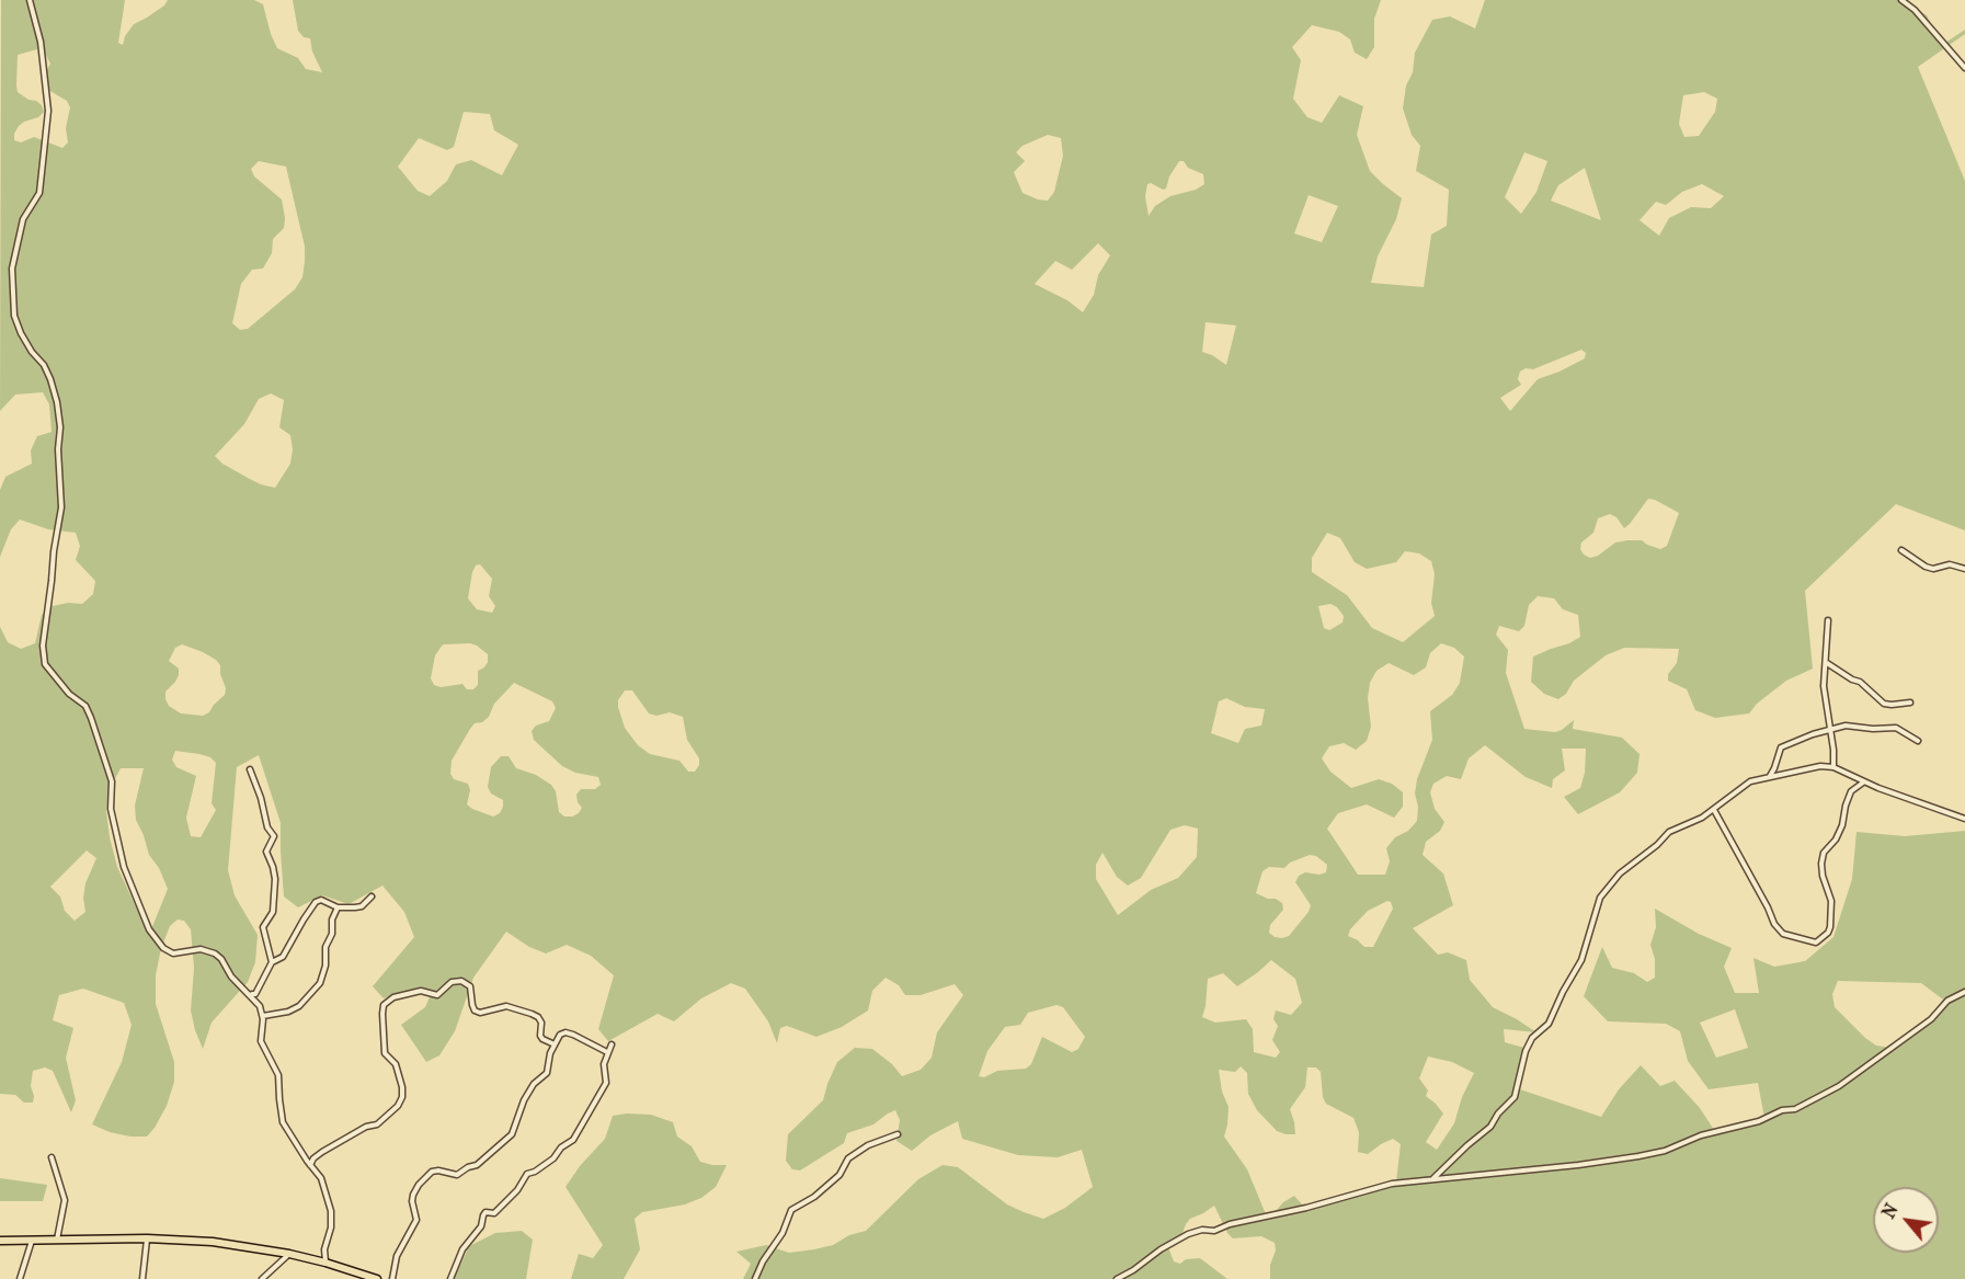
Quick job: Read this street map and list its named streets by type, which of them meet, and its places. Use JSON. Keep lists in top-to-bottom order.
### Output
{
  "north": "top left"
}
